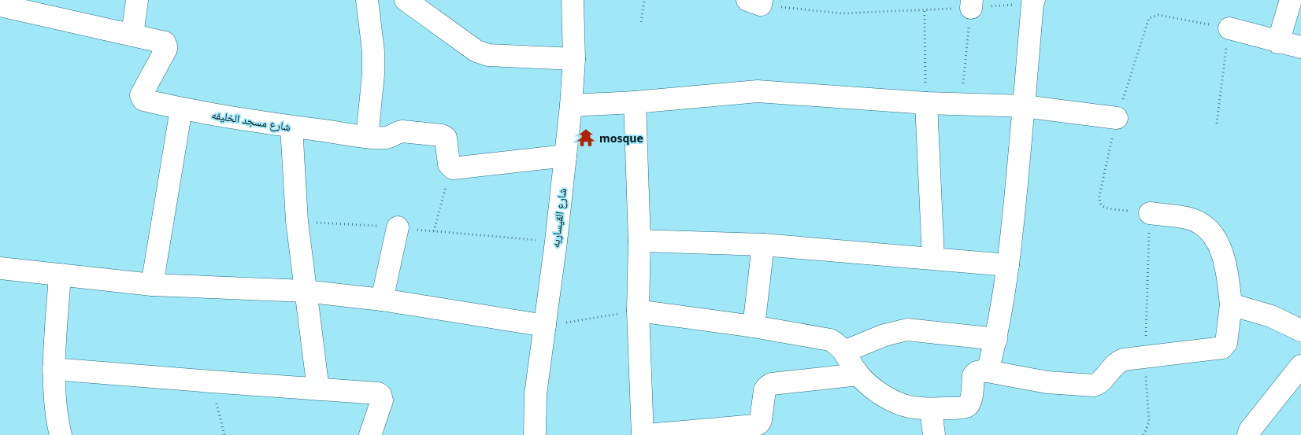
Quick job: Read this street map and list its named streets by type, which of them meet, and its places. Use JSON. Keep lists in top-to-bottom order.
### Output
{
  "streets": {
    "street": ["شارع مسجد الخليفه", "شارع القيساريه"]
  },
  "places": {
    "temple": ["mosque"]
  }
}
